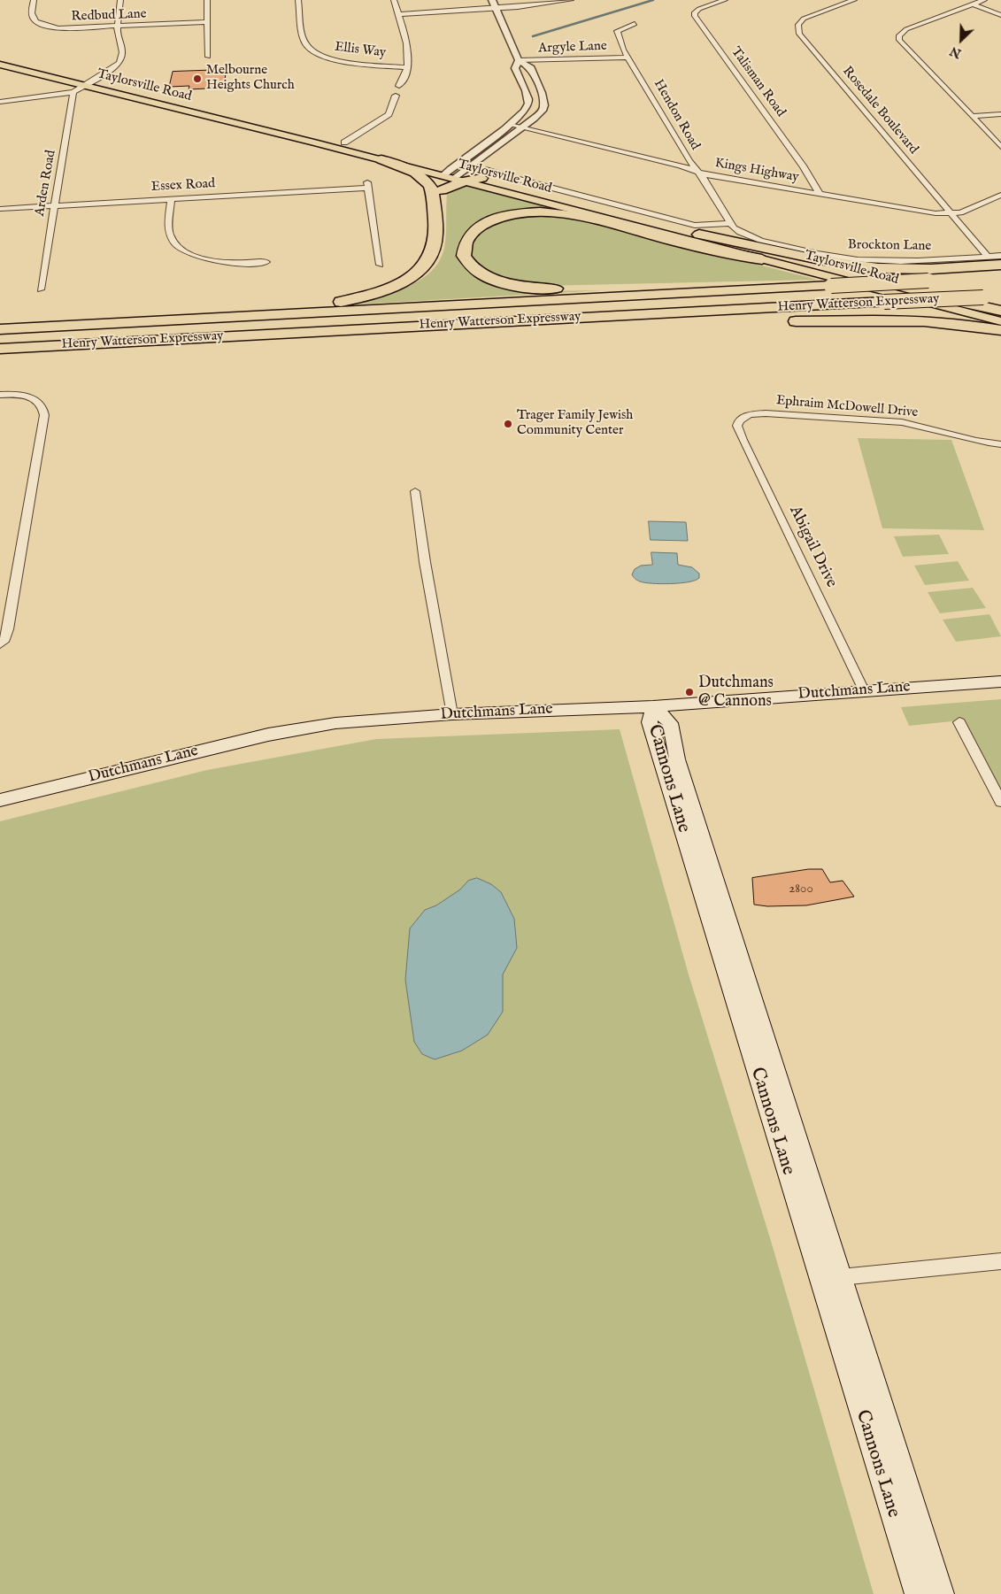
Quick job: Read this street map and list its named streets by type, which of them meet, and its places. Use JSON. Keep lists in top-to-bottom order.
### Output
{
  "streets": {
    "highway": ["Henry Watterson Expressway"],
    "main road": ["Taylorsville Road", "Dutchmans Lane", "Cannons Lane"],
    "street": [
      "Redbud Lane",
      "Argyle Lane",
      "Ellis Way",
      "Talisman Road",
      "Rosedale Boulevard",
      "Hendon Road",
      "Kings Highway",
      "Arden Road",
      "Essex Road",
      "Brockton Lane",
      "Ephraim McDowell Drive",
      "Abigail Drive"
    ]
  },
  "crossings": [
    ["Argyle Lane", "Hendon Road"],
    ["Talisman Road", "Kings Highway"],
    ["Taylorsville Road", "Hendon Road"],
    ["Taylorsville Road", "Brockton Lane"],
    ["Rosedale Boulevard", "Kings Highway"],
    ["Rosedale Boulevard", "Brockton Lane"],
    ["Hendon Road", "Kings Highway"],
    ["Hendon Road", "Brockton Lane"],
    ["Arden Road", "Essex Road"],
    ["Ephraim McDowell Drive", "Abigail Drive"],
    ["Abigail Drive", "Dutchmans Lane"],
    ["Dutchmans Lane", "Cannons Lane"]
  ],
  "places": ["Melbourne Heights Church", "Trager Family Jewish Community Center", "Dutchmans @ Cannons"],
  "house_numbers": ["2800"],
  "north": "bottom left"
}
